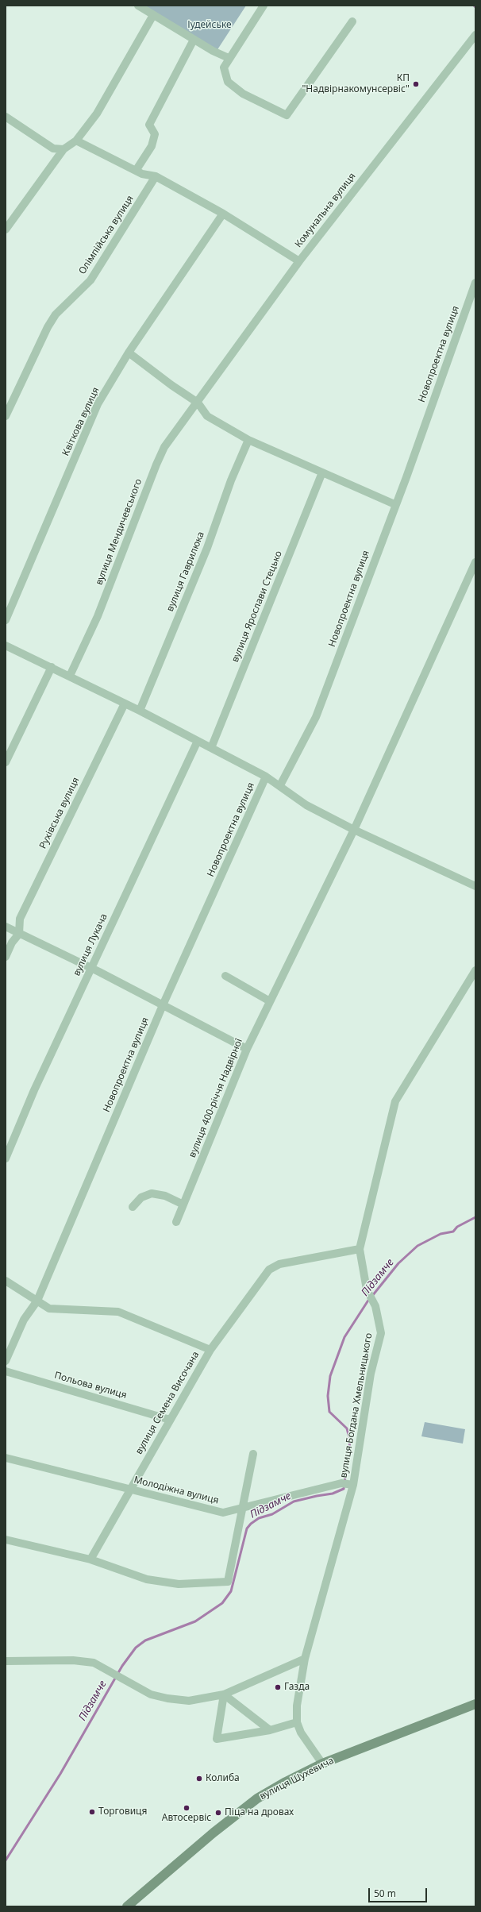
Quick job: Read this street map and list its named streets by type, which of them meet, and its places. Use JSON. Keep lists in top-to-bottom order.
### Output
{
  "streets": {
    "main road": ["вулиця Шухевича"],
    "street": [
      "Комунальна вулиця",
      "Олімпійська вулиця",
      "Новопроектна вулиця",
      "Квіткова вулиця",
      "вулиця Мендичевського",
      "вулиця Гаврилюка",
      "вулиця Ярослави Стецько",
      "Рухівська вулиця",
      "вулиця Лукача",
      "вулиця 400-річчя Надвірної",
      "Польова вулиця",
      "вулиця Семена Височана",
      "вулиця Богдана Хмельницького",
      "Молодіжна вулиця"
    ]
  },
  "crossings": [
    ["Комунальна вулиця", "вулиця Мендичевського"],
    ["Польова вулиця", "вулиця Семена Височана"],
    ["вулиця Семена Височана", "вулиця Богдана Хмельницького"],
    ["вулиця Семена Височана", "Молодіжна вулиця"],
    ["вулиця Богдана Хмельницького", "Молодіжна вулиця"],
    ["вулиця Богдана Хмельницького", "вулиця Шухевича"]
  ],
  "water": ["Підзамче"],
  "parks": ["Іудейське"],
  "places": [
    "КП \"Надвірнакомунсервіс\"",
    "Газда",
    "Колиба",
    "Автосервіс",
    "Торговиця",
    "Піца на дровах"
  ],
  "scale_bar": "50 m"
}
